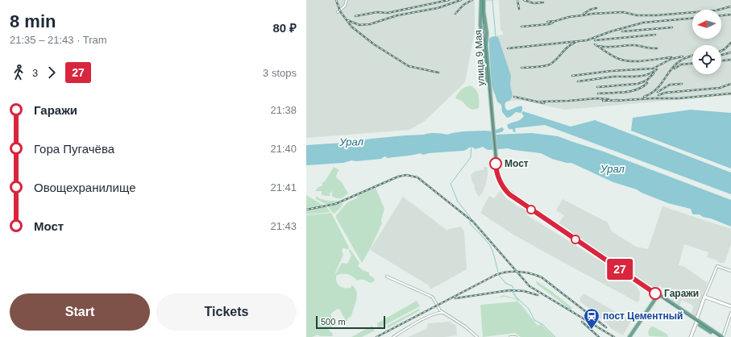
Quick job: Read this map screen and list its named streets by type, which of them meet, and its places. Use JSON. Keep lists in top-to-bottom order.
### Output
{
  "streets": {
    "main road": ["улица 9 Мая"]
  },
  "water": ["Урал"],
  "places": {
    "other": ["Мост", "Гаражи"],
    "station": ["пост Цементный"]
  },
  "lines": ["tram line 27"],
  "scale_bar": "500 m",
  "north": "left",
  "page": {
    "heading": ["8 min", "21:35 – 21:43 · Tram", "80 ₽"],
    "on_map": "27",
    "legs": ["3", "27", "3 stops"],
    "list": [
      {
        "name": "Гаражи",
        "value": "21:38"
      },
      {
        "name": "Гора Пугачёва",
        "value": "21:40"
      },
      {
        "name": "Овощехранилище",
        "value": "21:41"
      },
      {
        "name": "Мост",
        "value": "21:43"
      }
    ],
    "buttons": ["Start", "Tickets"],
    "scale": "500 m"
  }
}
